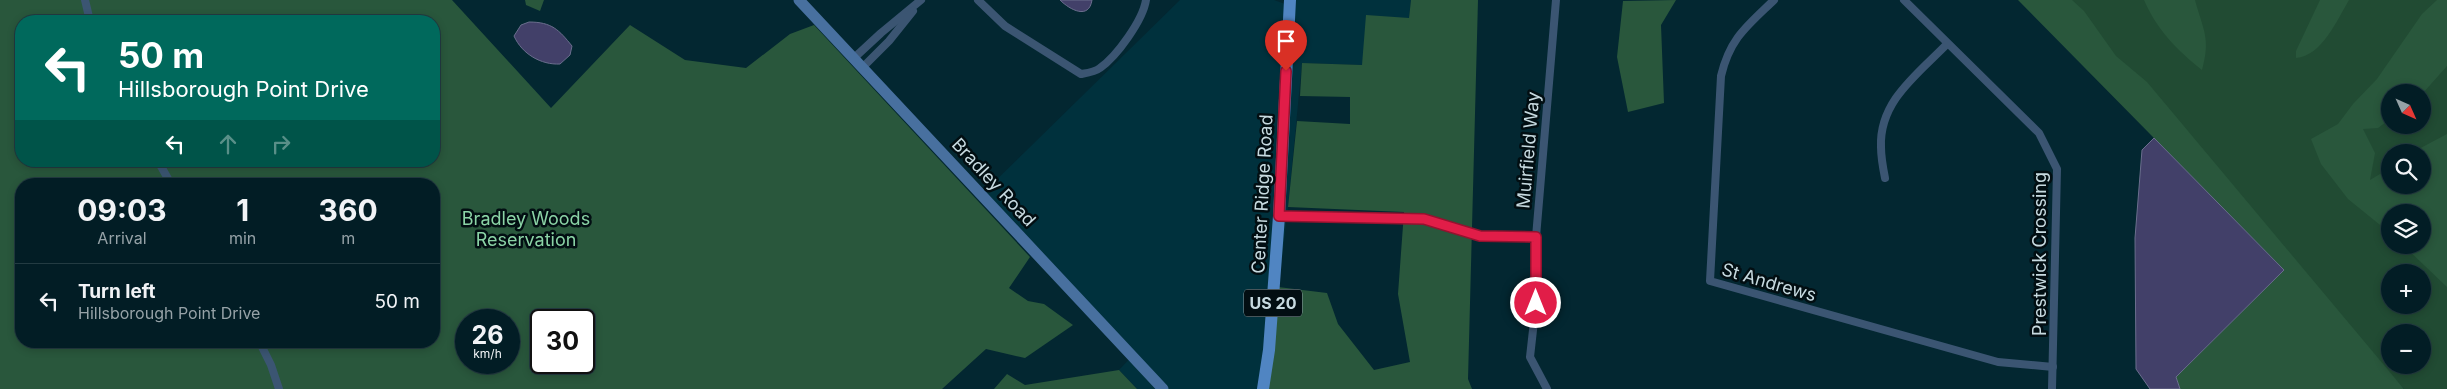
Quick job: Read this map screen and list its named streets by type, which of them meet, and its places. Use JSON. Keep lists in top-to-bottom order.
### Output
{
  "streets": {
    "main road": ["Center Ridge Road", "US 20"],
    "street": [
      "Muirfield Way",
      "Bradley Road",
      "Prestwick Crossing",
      "St Andrews"
    ]
  },
  "crossings": [
    ["Prestwick Crossing", "St Andrews"]
  ],
  "parks": ["Bradley Woods Reservation"],
  "north": "bottom right",
  "page": {
    "turn": ["50 m", "Hillsborough Point Drive"],
    "map_buttons": ["+", "−"],
    "eta": [
      "09:03",
      "Arrival",
      "1",
      "min",
      "360",
      "m"
    ],
    "list": [
      {
        "name": "Turn left",
        "note": "Hillsborough Point Drive",
        "value": "50 m"
      }
    ],
    "speed": "26 km/h",
    "limit": "30"
  }
}
